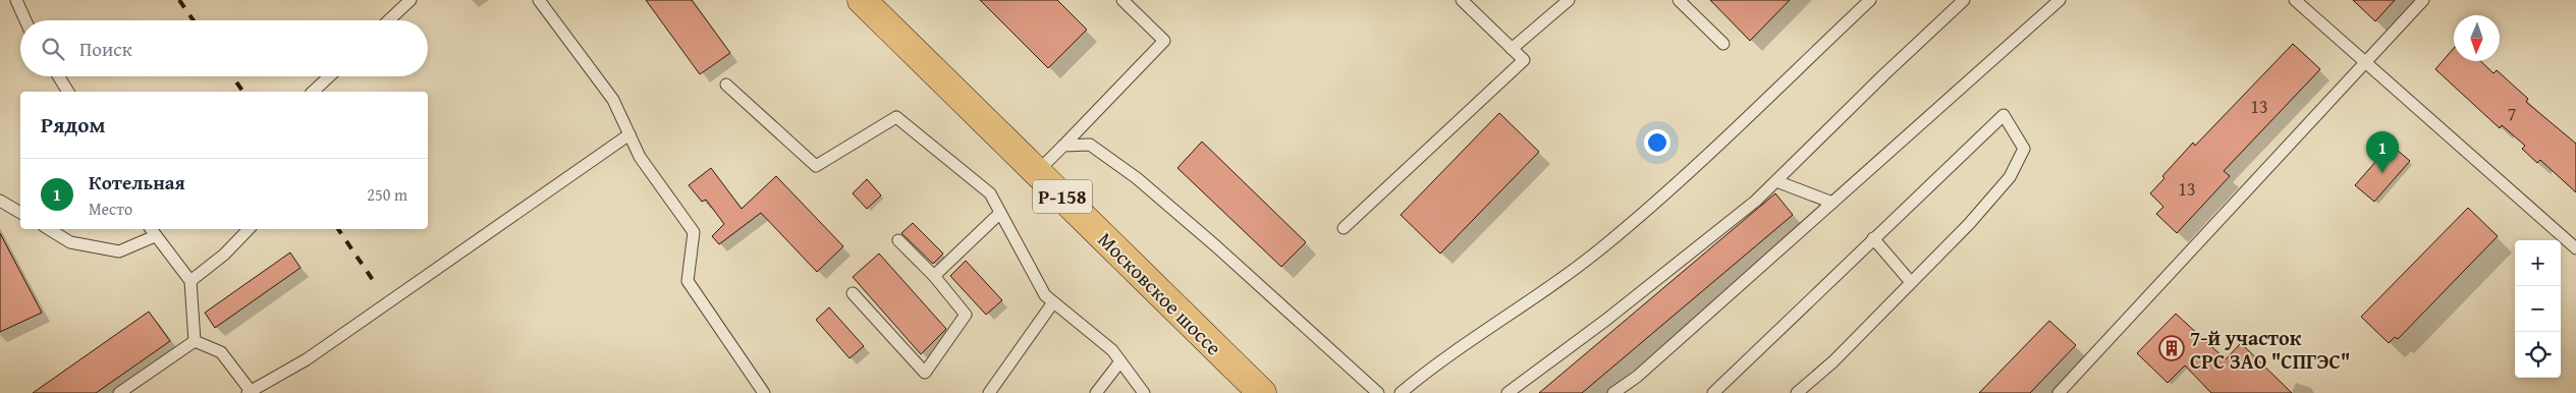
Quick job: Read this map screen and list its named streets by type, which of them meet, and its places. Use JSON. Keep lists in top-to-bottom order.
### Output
{
  "streets": {
    "main road": ["Р-158", "Московское шоссе"]
  },
  "places": {
    "building": ["7-й участок СРС ЗАО \"СПГЭС\""]
  },
  "house_numbers": ["13", "7", "13"],
  "north": "bottom",
  "page": {
    "search": "Поиск",
    "heading": "Рядом",
    "pins": "1",
    "list": [
      {
        "mark": "1",
        "name": "Котельная",
        "note": "Место",
        "value": "250 m"
      }
    ],
    "map_buttons": ["+", "−"]
  }
}
